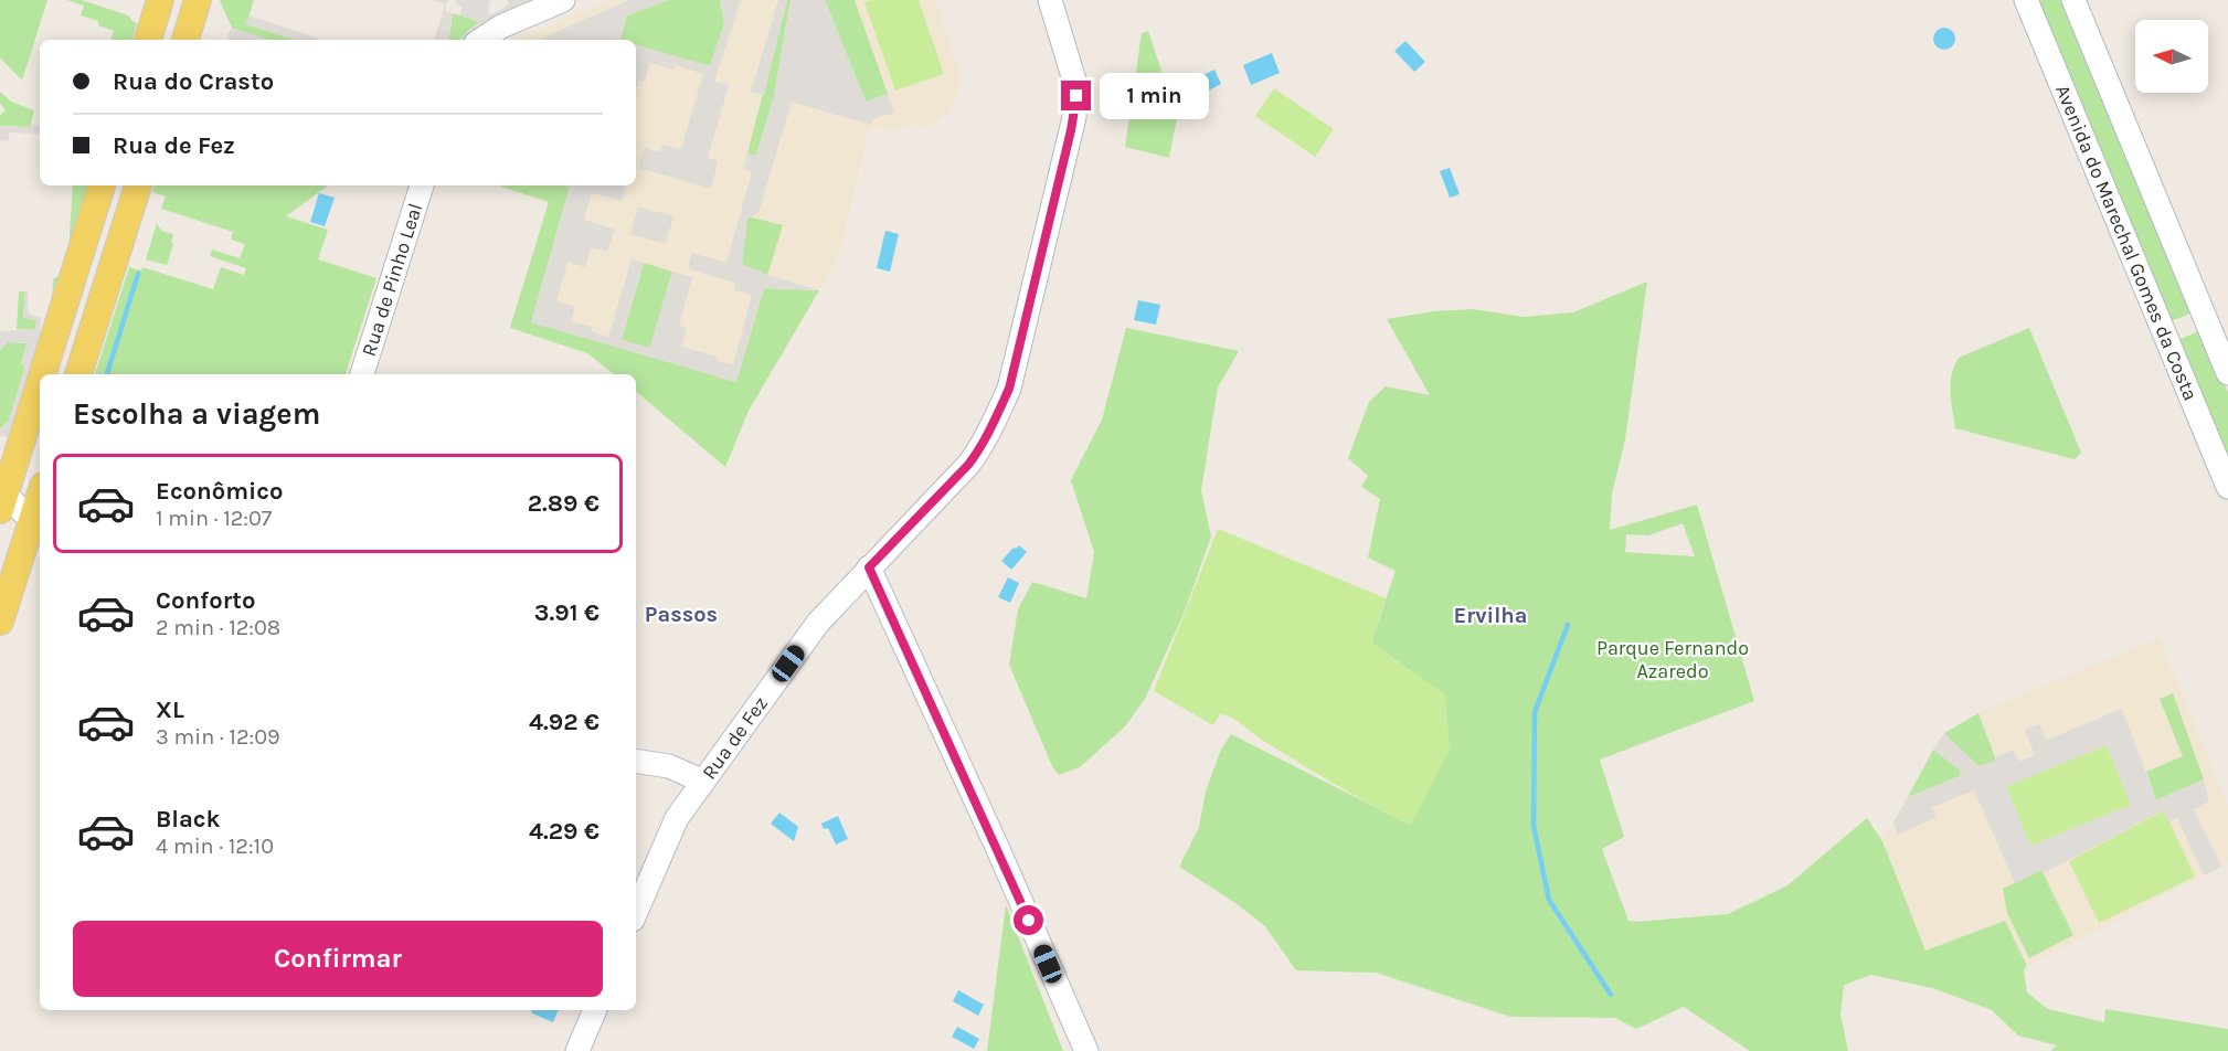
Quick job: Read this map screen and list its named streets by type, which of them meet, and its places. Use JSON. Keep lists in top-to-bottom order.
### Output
{
  "streets": {
    "street": ["Avenida do Marechal Gomes da Costa", "Rua de Pinho Leal", "Rua de Fez"]
  },
  "districts": ["Passos", "Ervilha"],
  "parks": ["Parque Fernando Azaredo"],
  "north": "left",
  "page": {
    "banner": ["Rua do Crasto", "Rua de Fez"],
    "bubble": "1 min",
    "heading": "Escolha a viagem",
    "list": [
      {
        "name": "Econômico",
        "note": "1 min · 12:07",
        "value": "2.89 €"
      },
      {
        "name": "Conforto",
        "note": "2 min · 12:08",
        "value": "3.91 €"
      },
      {
        "name": "XL",
        "note": "3 min · 12:09",
        "value": "4.92 €"
      },
      {
        "name": "Black",
        "note": "4 min · 12:10",
        "value": "4.29 €"
      }
    ],
    "buttons": "Confirmar"
  }
}
